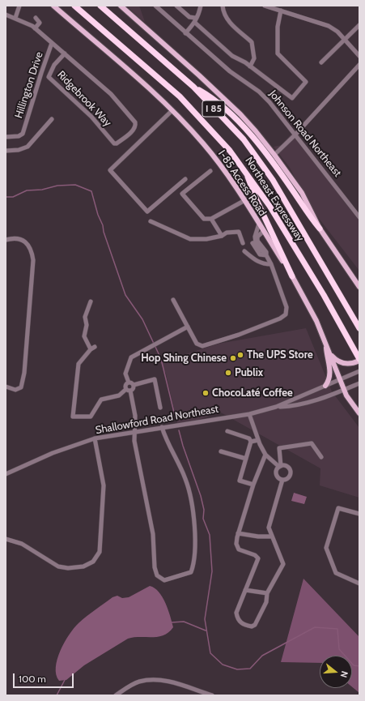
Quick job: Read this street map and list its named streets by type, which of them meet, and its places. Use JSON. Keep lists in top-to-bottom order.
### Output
{
  "streets": {
    "highway": ["I 85", "Northeast Expressway"],
    "main road": ["I-85 Access Road"],
    "street": [
      "Hillington Drive",
      "Ridgebrook Way",
      "Johnson Road Northeast",
      "Shallowford Road Northeast"
    ]
  },
  "crossings": [
    ["Hillington Drive", "Ridgebrook Way"],
    ["I-85 Access Road", "Shallowford Road Northeast"]
  ],
  "places": [
    "The UPS Store",
    "Hop Shing Chinese",
    "Publix",
    "ChocoLaté Coffee"
  ],
  "scale_bar": "100 m",
  "north": "right"
}
